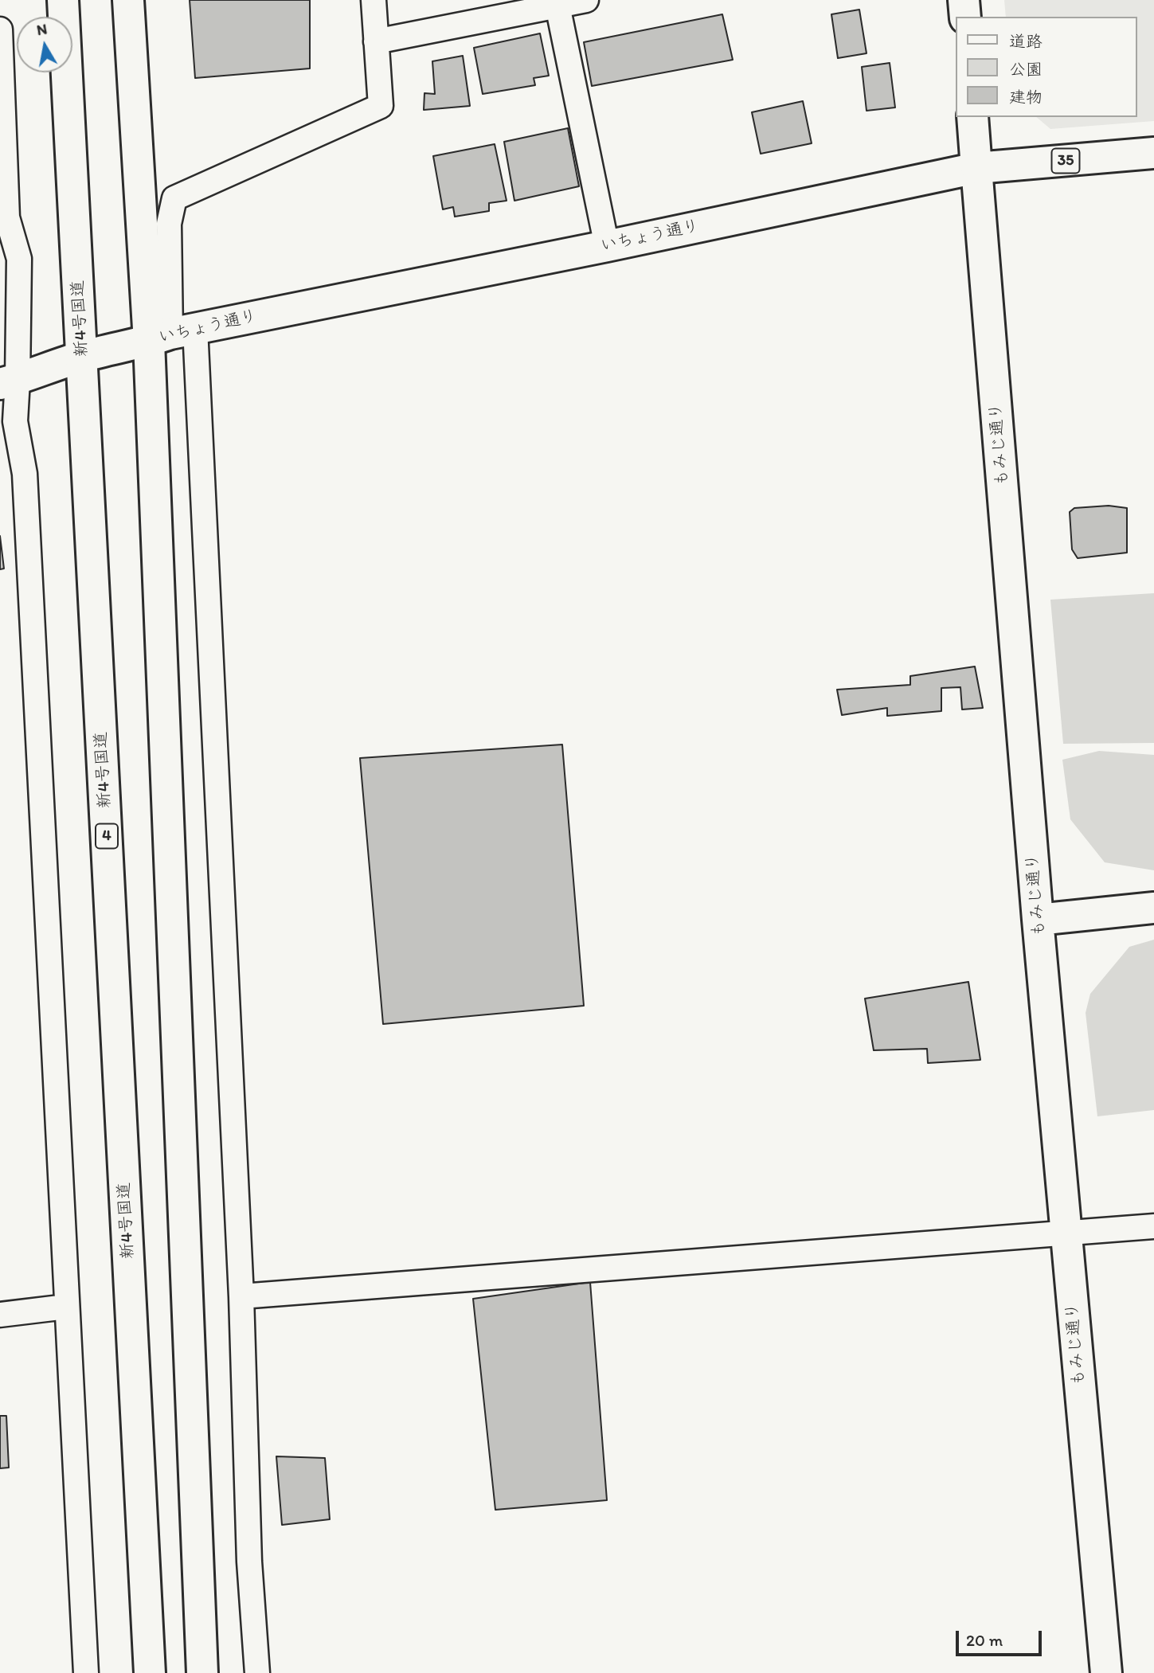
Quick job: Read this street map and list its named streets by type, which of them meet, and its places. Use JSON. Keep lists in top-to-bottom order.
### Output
{
  "streets": {
    "main road": [
      "35",
      "いちょう通り",
      "新4号国道",
      "もみじ通り",
      "4"
    ]
  },
  "crossings": [
    ["いちょう通り", "新4号国道"],
    ["いちょう通り", "もみじ通り"]
  ],
  "legend": ["道路", "公園", "建物"],
  "scale_bar": "20 m",
  "north": "top"
}
